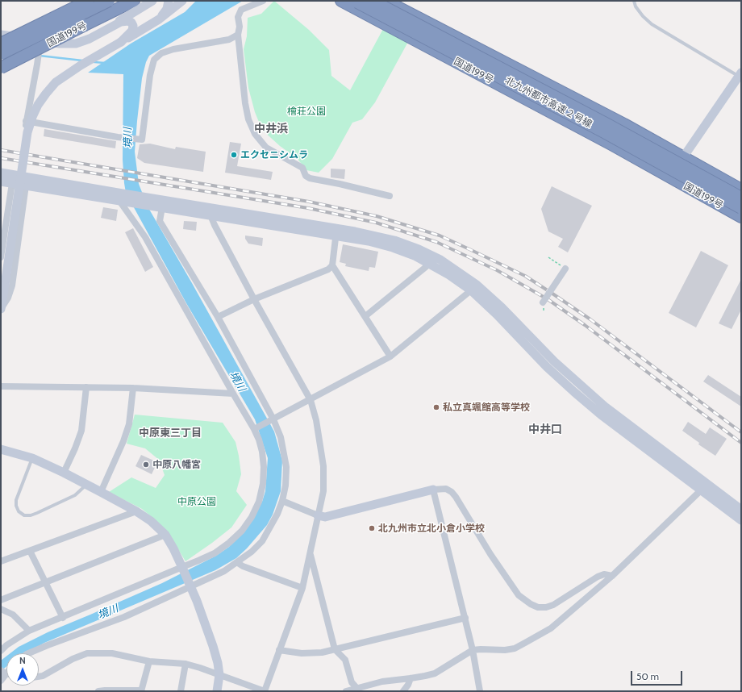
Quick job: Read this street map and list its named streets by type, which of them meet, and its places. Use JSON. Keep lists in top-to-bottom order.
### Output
{
  "streets": {
    "highway": ["国道199号", "北九州都市高速２号線"]
  },
  "districts": ["中井浜", "中井口", "中原東三丁目"],
  "water": ["境川"],
  "parks": ["檜荘公園", "中原公園"],
  "places": [
    "エクセニシムラ",
    "私立真颯館高等学校",
    "中原八幡宮",
    "北九州市立北小倉小学校"
  ],
  "scale_bar": "50 m",
  "north": "top"
}
